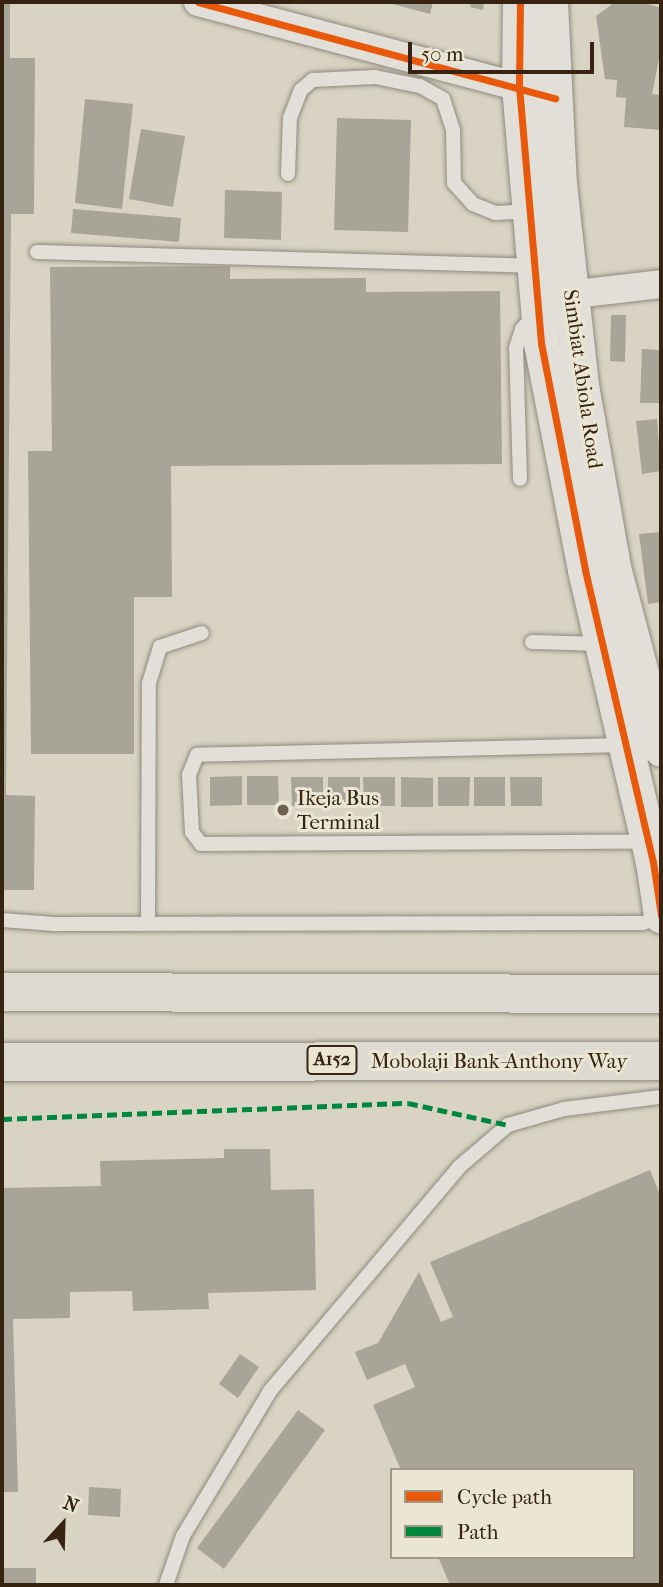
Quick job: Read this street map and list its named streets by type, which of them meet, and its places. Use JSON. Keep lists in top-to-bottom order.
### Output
{
  "streets": {
    "main road": ["A152", "Mobolaji Bank-Anthony Way"],
    "street": ["Simbiat Abiola Road"]
  },
  "places": ["Ikeja Bus Terminal"],
  "legend": ["Cycle path", "Path"],
  "scale_bar": "50 m",
  "north": "top"
}
